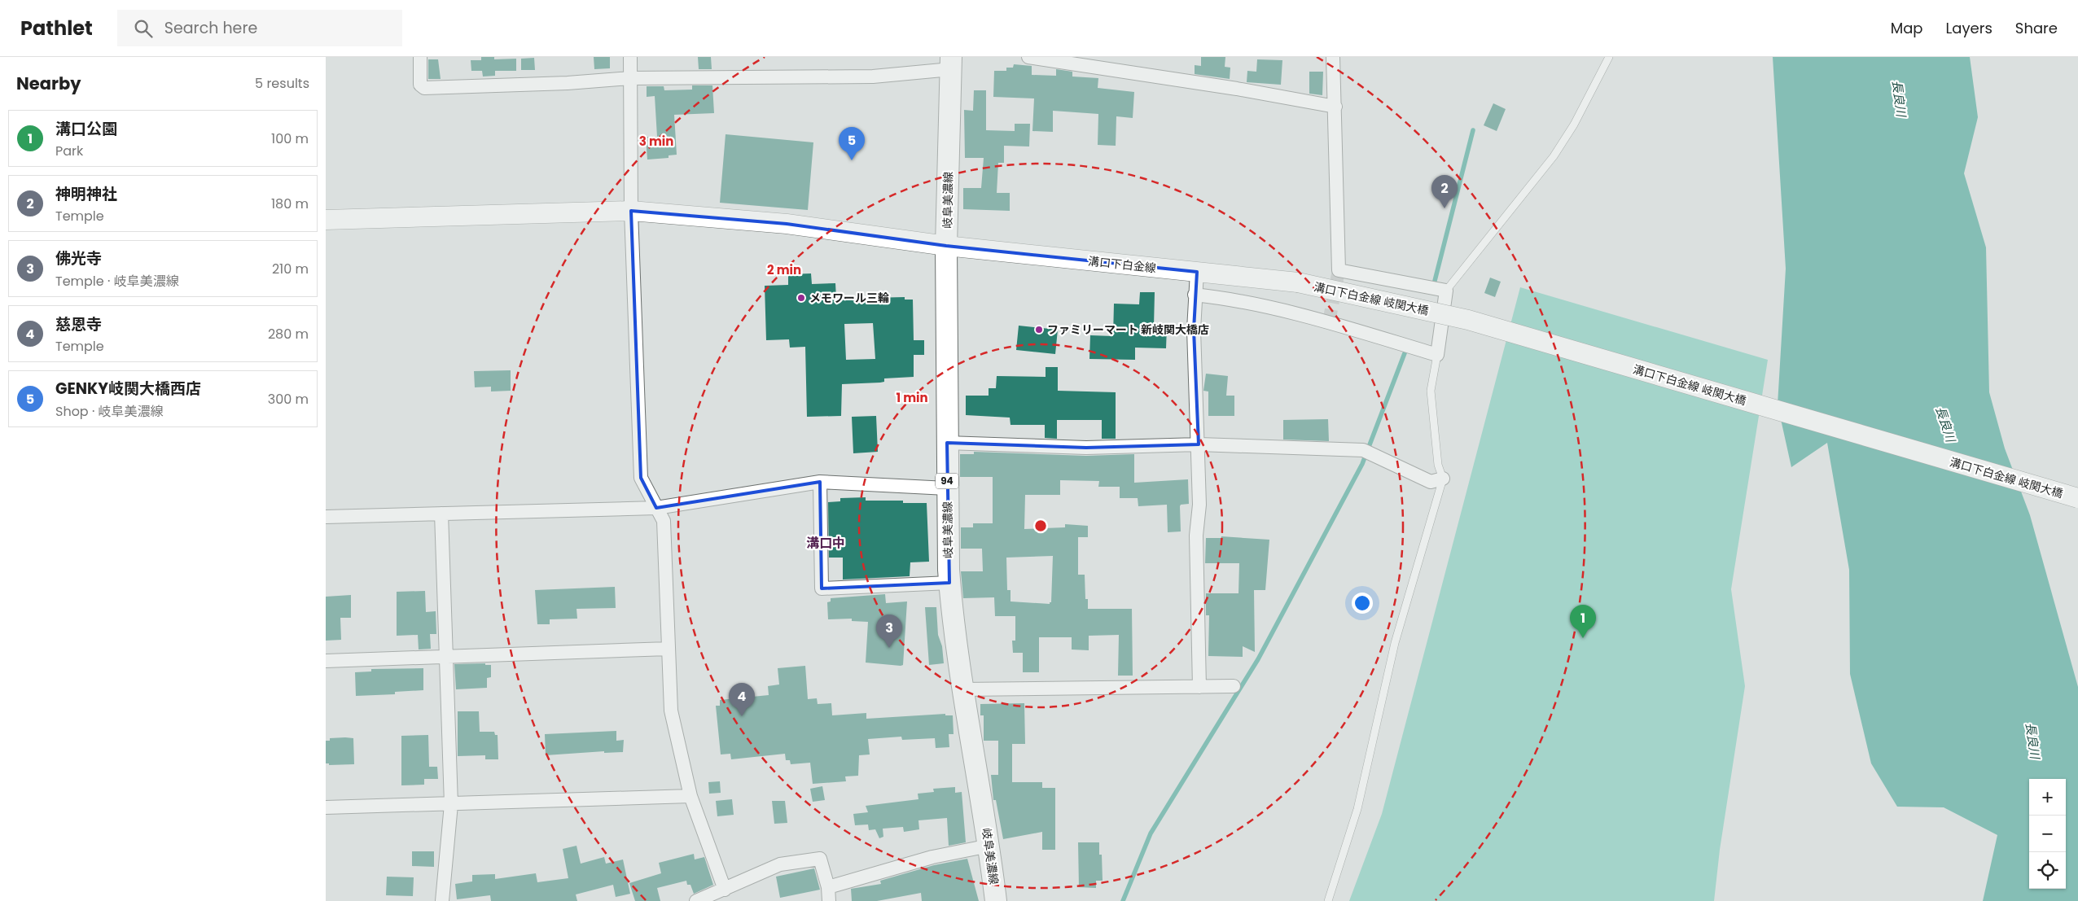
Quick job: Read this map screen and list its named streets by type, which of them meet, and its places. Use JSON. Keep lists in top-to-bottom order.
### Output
{
  "streets": {
    "main road": [
      "岐阜美濃線",
      "溝口下白金線",
      "溝口下白金線 岐関大橋",
      "94"
    ]
  },
  "crossings": [
    ["岐阜美濃線", "溝口下白金線"],
    ["溝口下白金線", "溝口下白金線 岐関大橋"]
  ],
  "districts": ["溝口中"],
  "water": ["長良川"],
  "places": ["メモワール三輪", "ファミリーマート 新岐関大橋店"],
  "page": {
    "header": "Pathlet",
    "search": "Search here",
    "nav": ["Map", "Layers", "Share"],
    "heading": ["Nearby", "5 results"],
    "list": [
      {
        "mark": "1",
        "name": "溝口公園",
        "note": "Park",
        "value": "100 m"
      },
      {
        "mark": "2",
        "name": "神明神社",
        "note": "Temple",
        "value": "180 m"
      },
      {
        "mark": "3",
        "name": "佛光寺",
        "note": "Temple · 岐阜美濃線",
        "value": "210 m"
      },
      {
        "mark": "4",
        "name": "慈恩寺",
        "note": "Temple",
        "value": "280 m"
      },
      {
        "mark": "5",
        "name": "GENKY岐関大橋西店",
        "note": "Shop · 岐阜美濃線",
        "value": "300 m"
      }
    ],
    "pins": [
      "5",
      "2",
      "1",
      "3",
      "4"
    ],
    "map_buttons": ["+", "−"]
  },
  "rings": ["3 min", "2 min", "1 min"]
}
